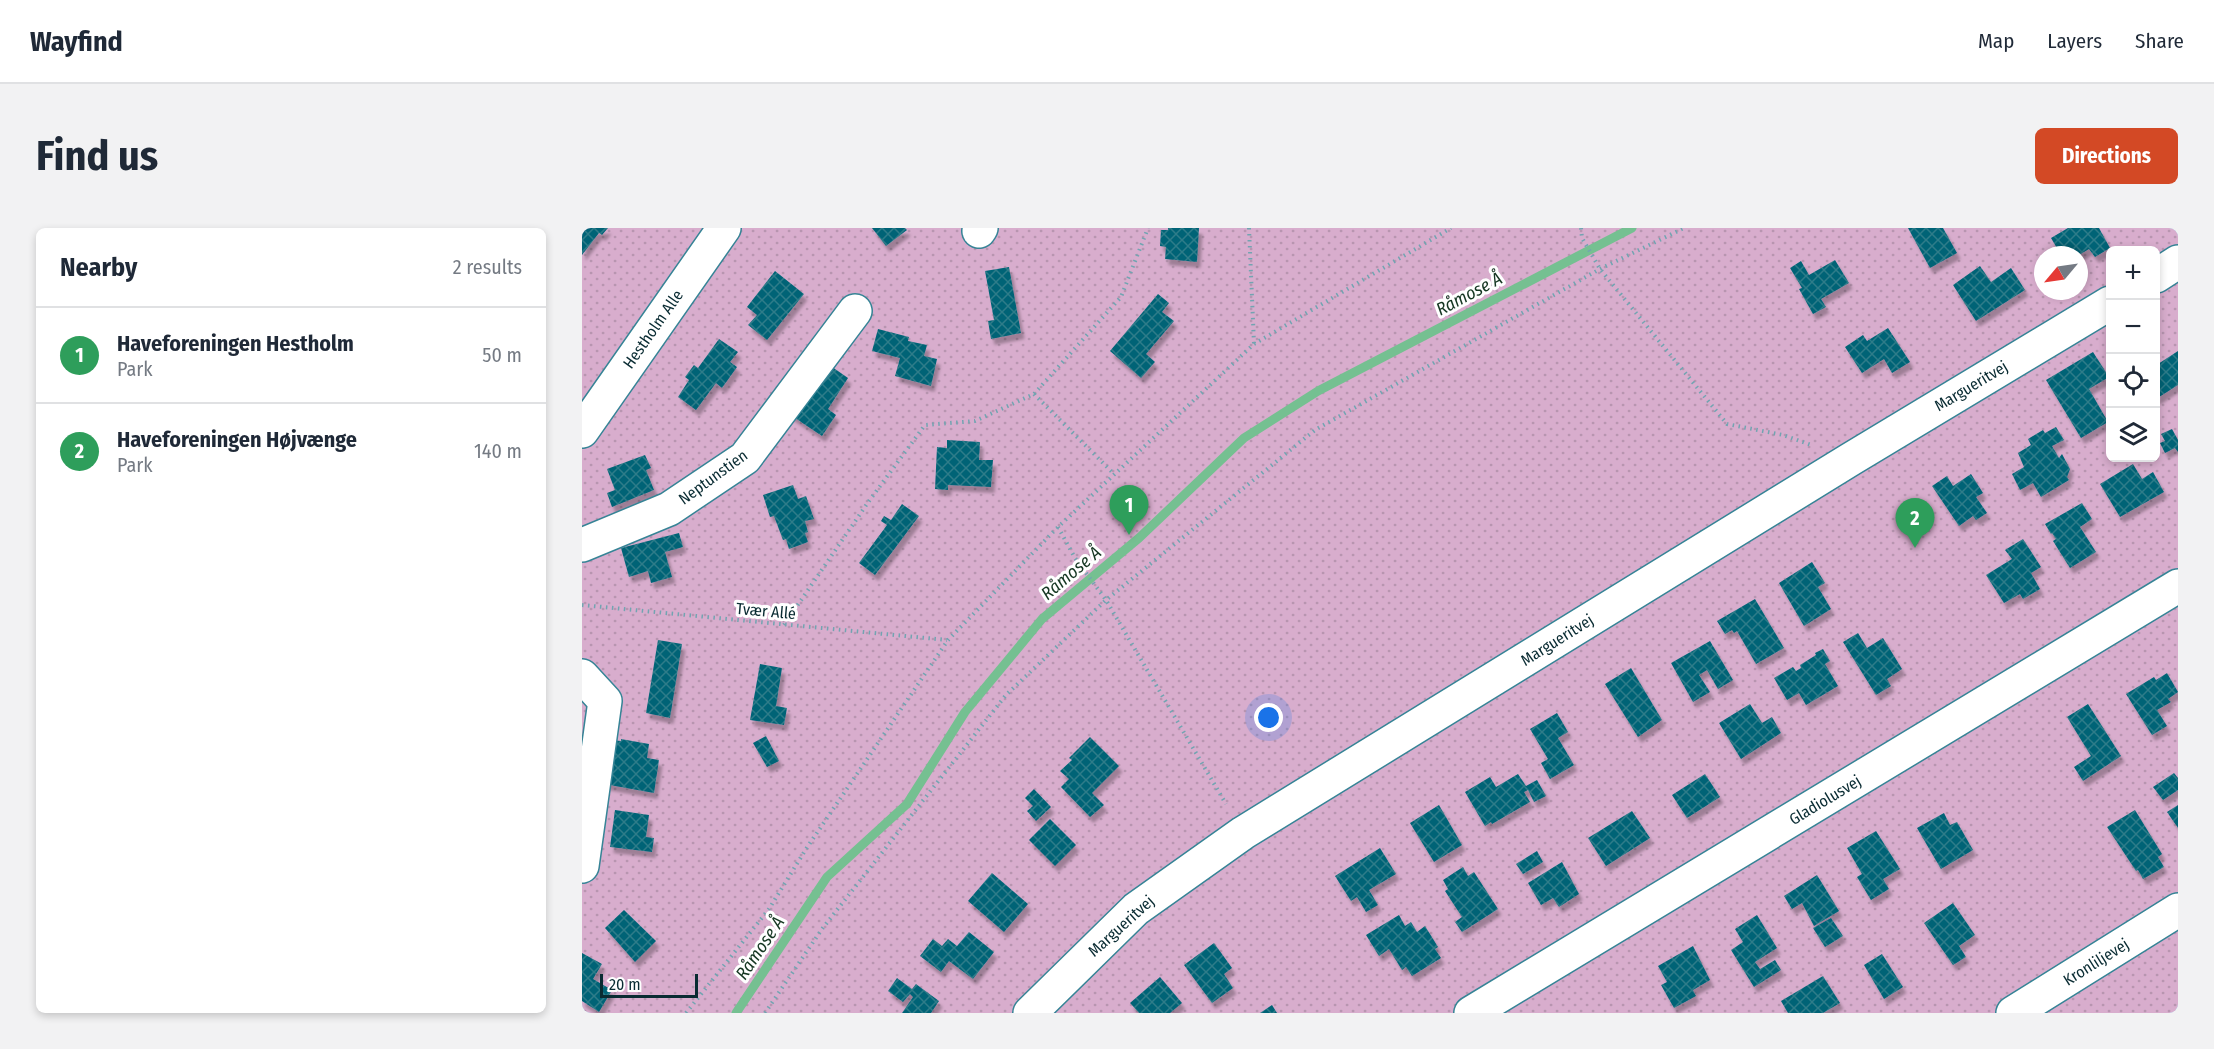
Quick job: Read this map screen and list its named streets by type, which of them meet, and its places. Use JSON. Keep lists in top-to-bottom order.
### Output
{
  "streets": {
    "lane": [
      "Hestholm Alle",
      "Margueritvej",
      "Neptunstien",
      "Gladiolusvej",
      "Kronliljevej"
    ],
    "path": ["Tvær Allé"]
  },
  "water": ["Råmose Å"],
  "scale_bar": "20 m",
  "north": "bottom left",
  "page": {
    "header": "Wayfind",
    "nav": ["Map", "Layers", "Share"],
    "buttons": "Directions",
    "title": "Find us",
    "heading": ["Nearby", "2 results"],
    "map_buttons": ["+", "−"],
    "list": [
      {
        "mark": "1",
        "name": "Haveforeningen Hestholm",
        "note": "Park",
        "value": "50 m"
      },
      {
        "mark": "2",
        "name": "Haveforeningen Højvænge",
        "note": "Park",
        "value": "140 m"
      }
    ],
    "pins": ["1", "2"],
    "scale": "20 m"
  }
}
